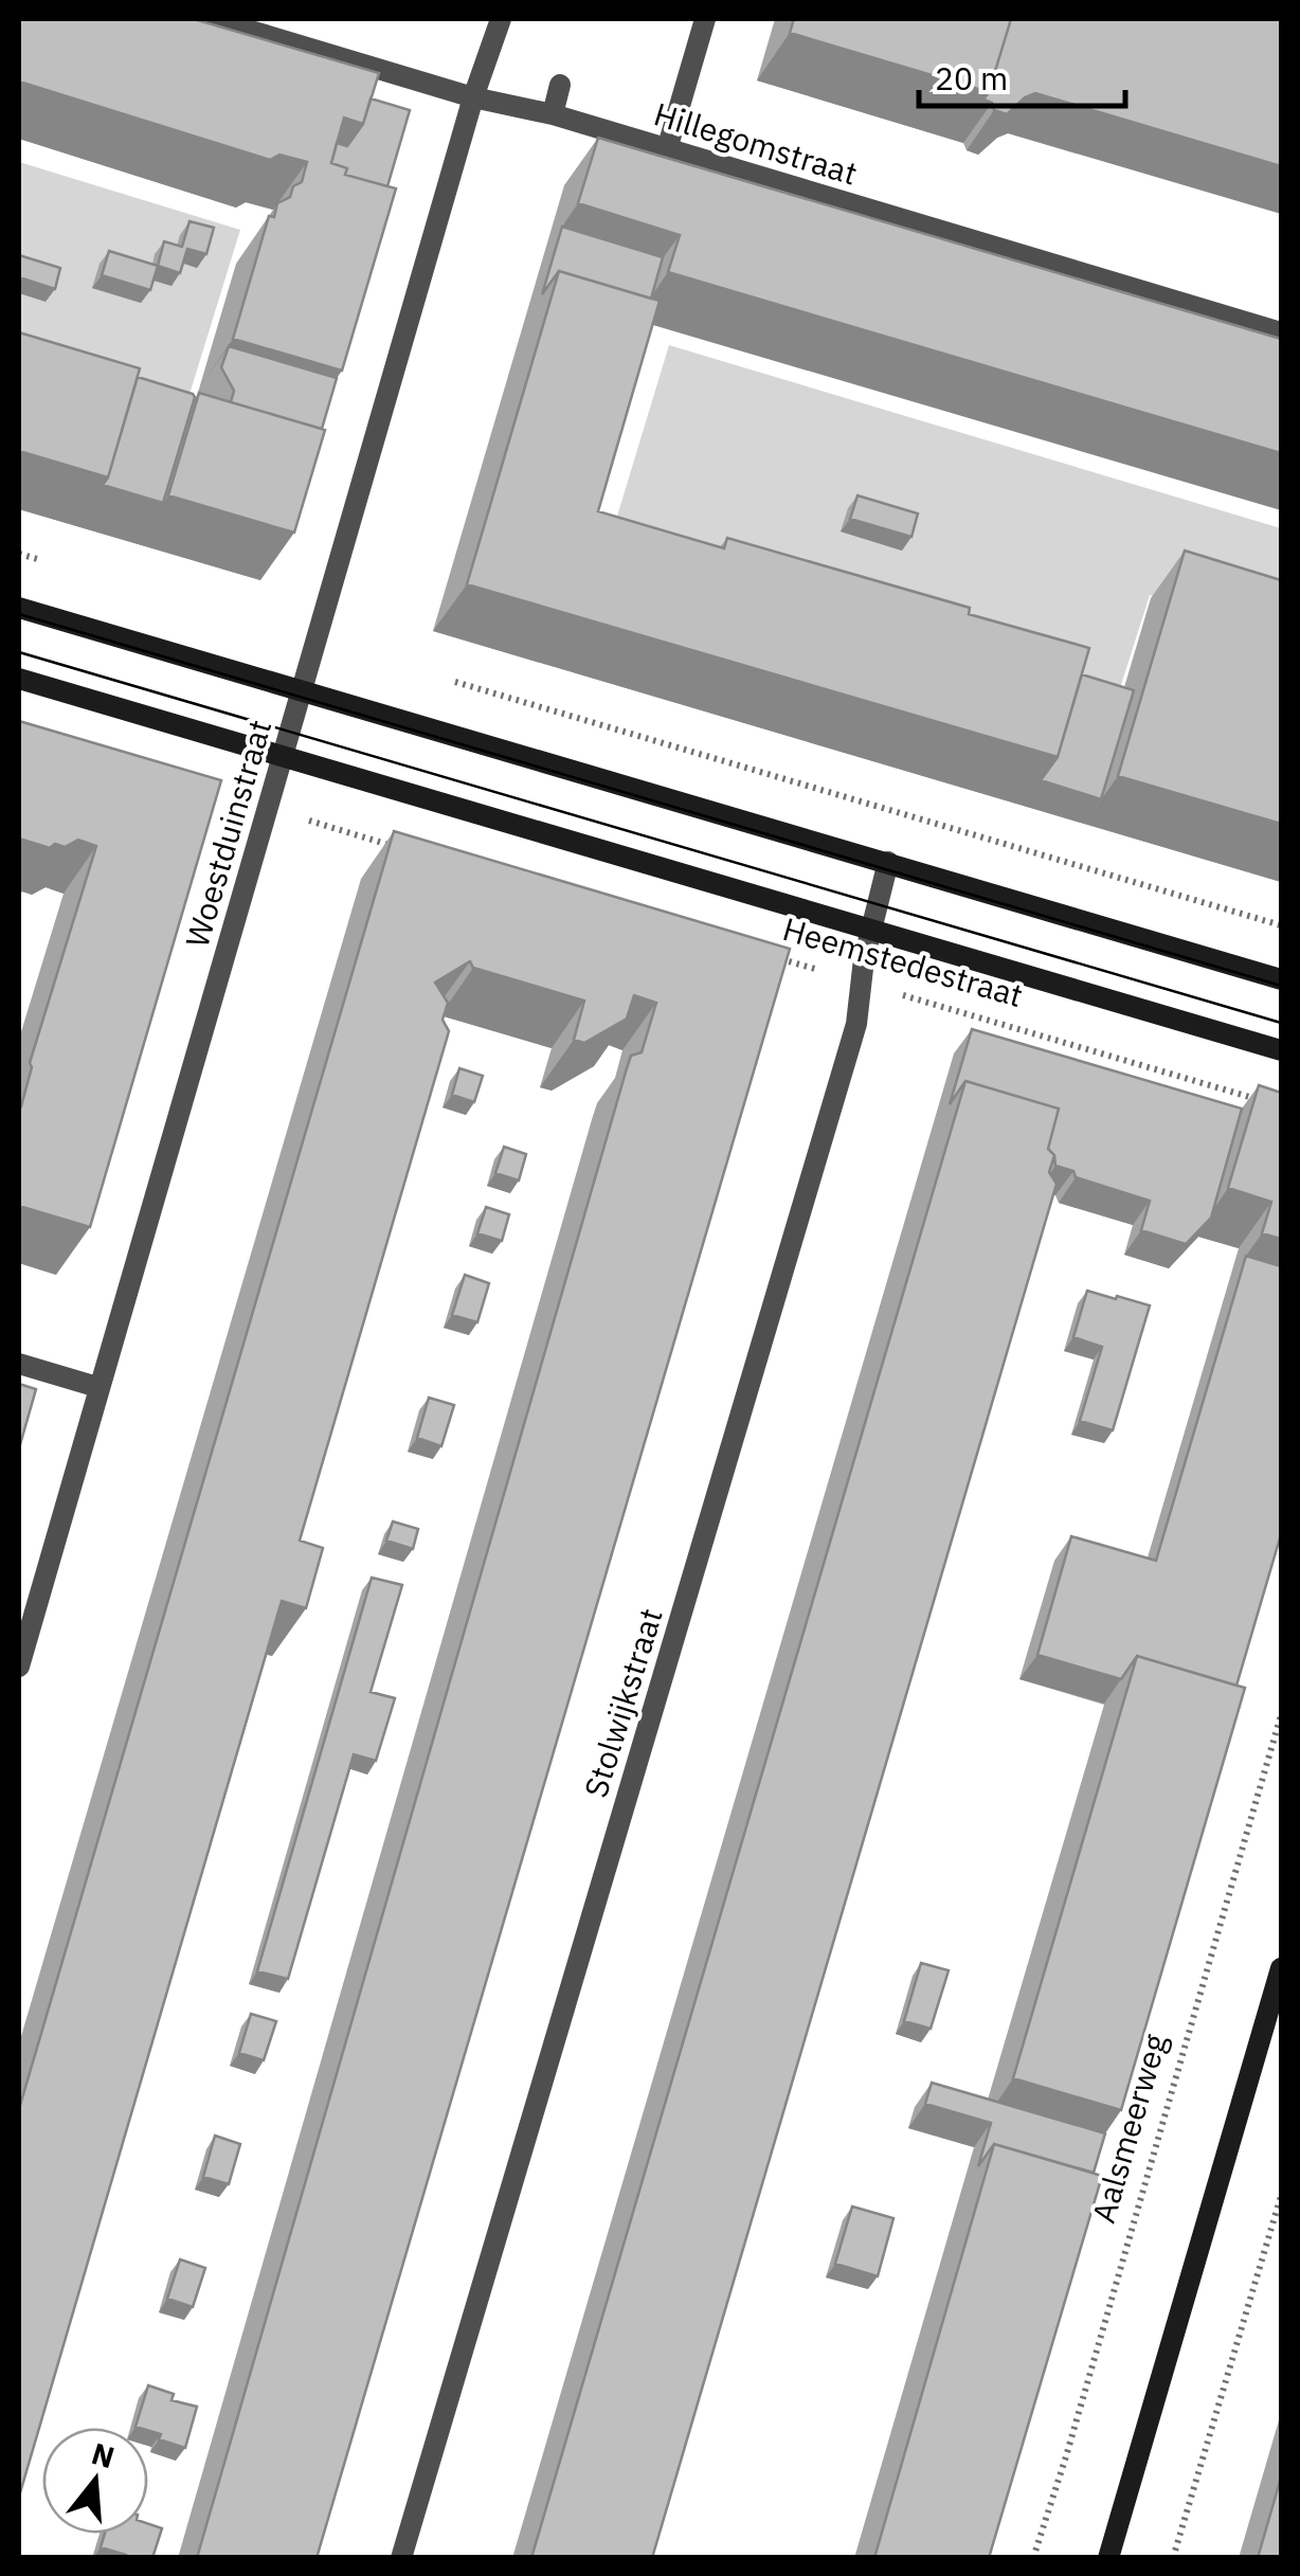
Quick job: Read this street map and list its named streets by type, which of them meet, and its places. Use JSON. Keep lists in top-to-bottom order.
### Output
{
  "streets": {
    "street": [
      "Hillegomstraat",
      "Woestduinstraat",
      "Heemstedestraat",
      "Stolwijkstraat"
    ],
    "path": ["Aalsmeerweg"]
  },
  "crossings": [
    ["Hillegomstraat", "Woestduinstraat"],
    ["Woestduinstraat", "Heemstedestraat"],
    ["Heemstedestraat", "Stolwijkstraat"]
  ],
  "scale_bar": "20 m",
  "north": "top"
}
